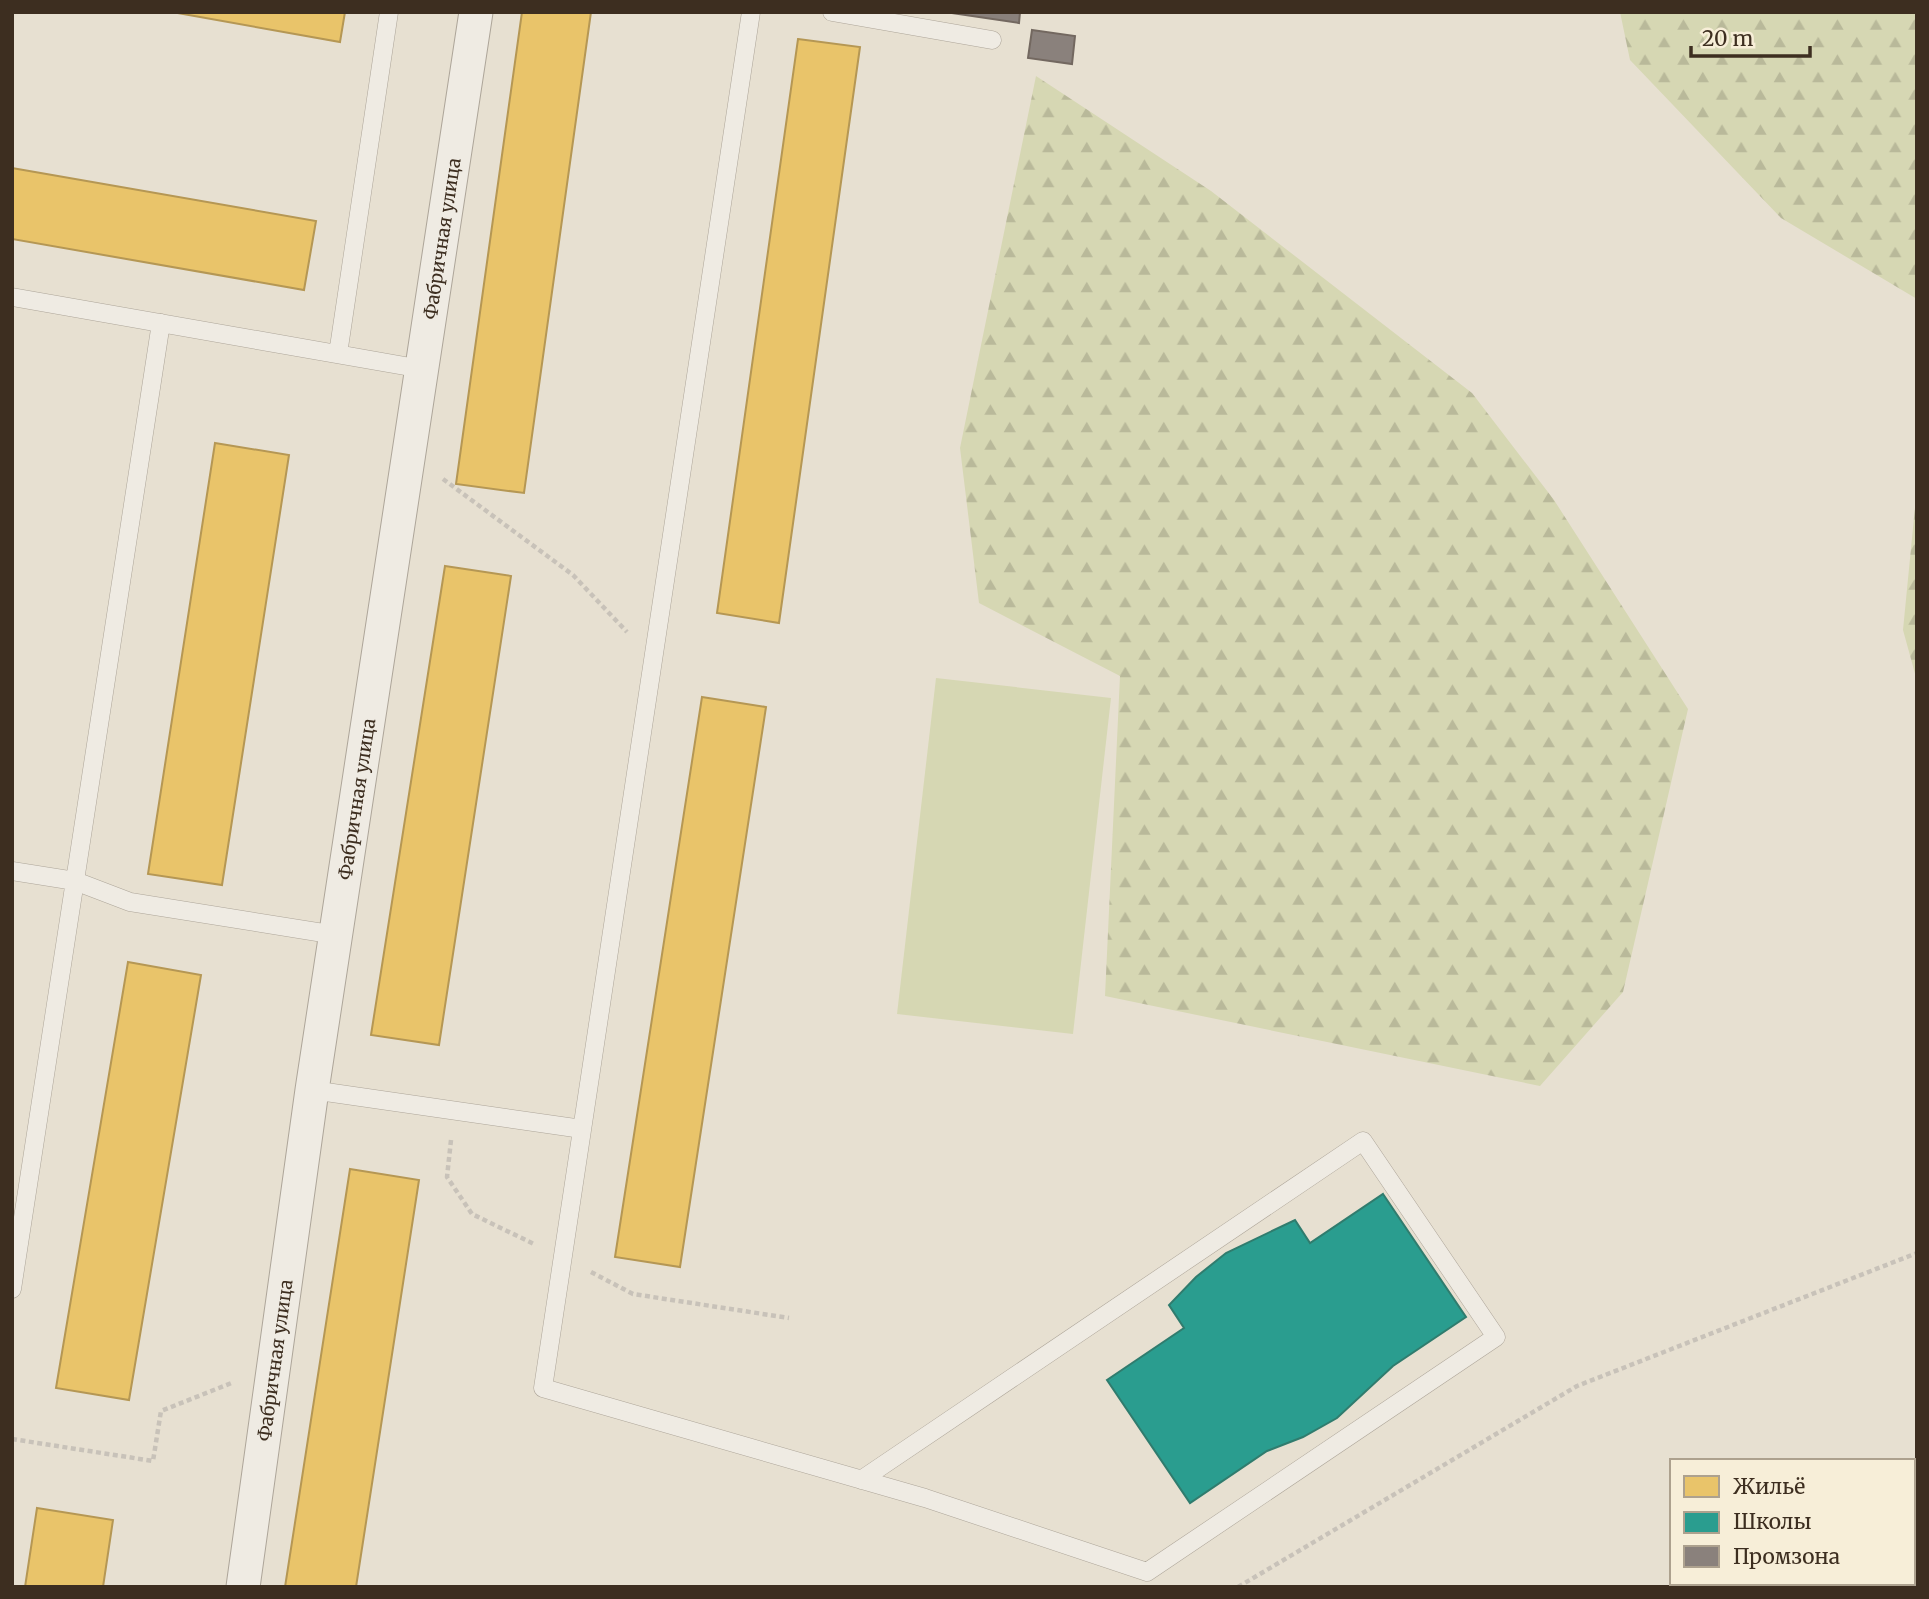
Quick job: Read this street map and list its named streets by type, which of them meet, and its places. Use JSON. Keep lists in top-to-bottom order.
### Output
{
  "streets": {
    "street": ["Фабричная улица"]
  },
  "legend": ["Жильё", "Школы", "Промзона"],
  "scale_bar": "20 m"
}
